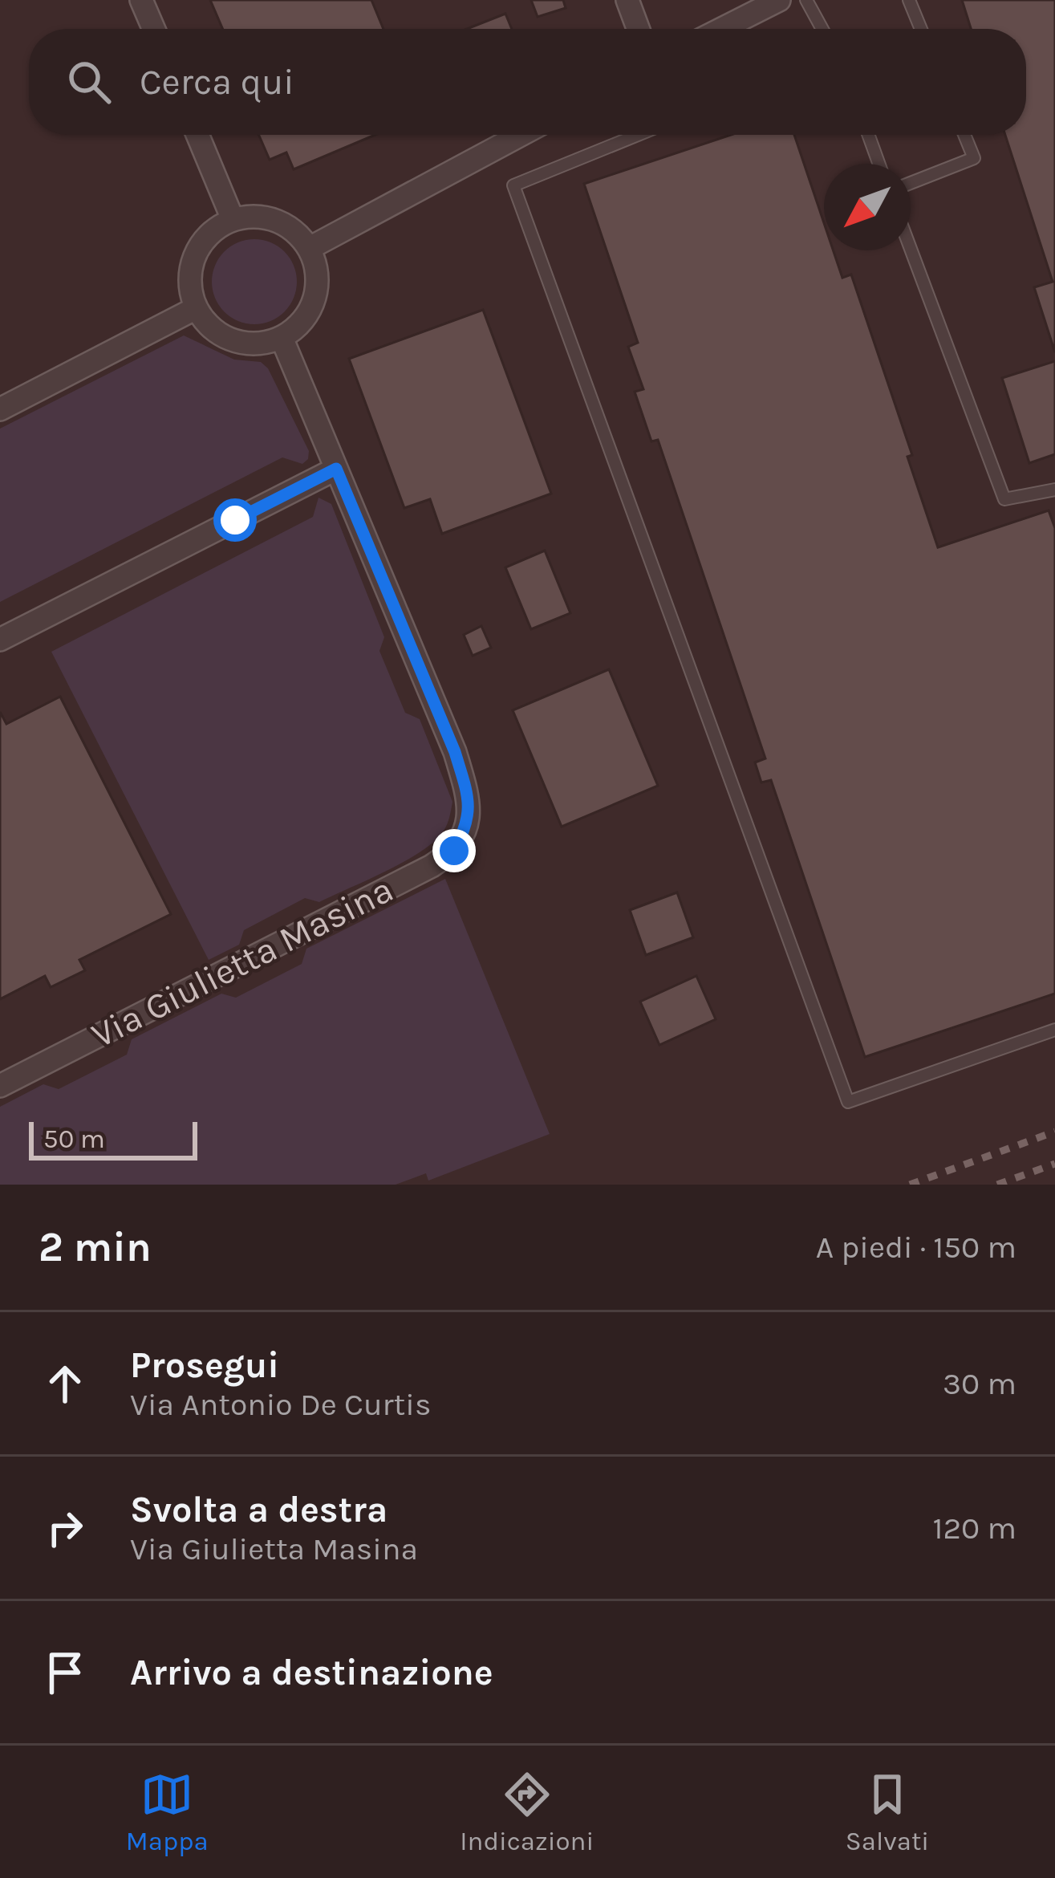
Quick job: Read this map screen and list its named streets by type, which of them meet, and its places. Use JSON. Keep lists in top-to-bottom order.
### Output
{
  "streets": {
    "street": ["Via Giulietta Masina"]
  },
  "scale_bar": "50 m",
  "north": "bottom left",
  "page": {
    "search": "Cerca qui",
    "scale": "50 m",
    "heading": ["2 min", "A piedi · 150 m"],
    "list": [
      ["Prosegui", "Via Antonio De Curtis", "30 m"],
      ["Svolta a destra", "Via Giulietta Masina", "120 m"],
      "Arrivo a destinazione"
    ],
    "nav": ["Mappa", "Indicazioni", "Salvati"]
  }
}
